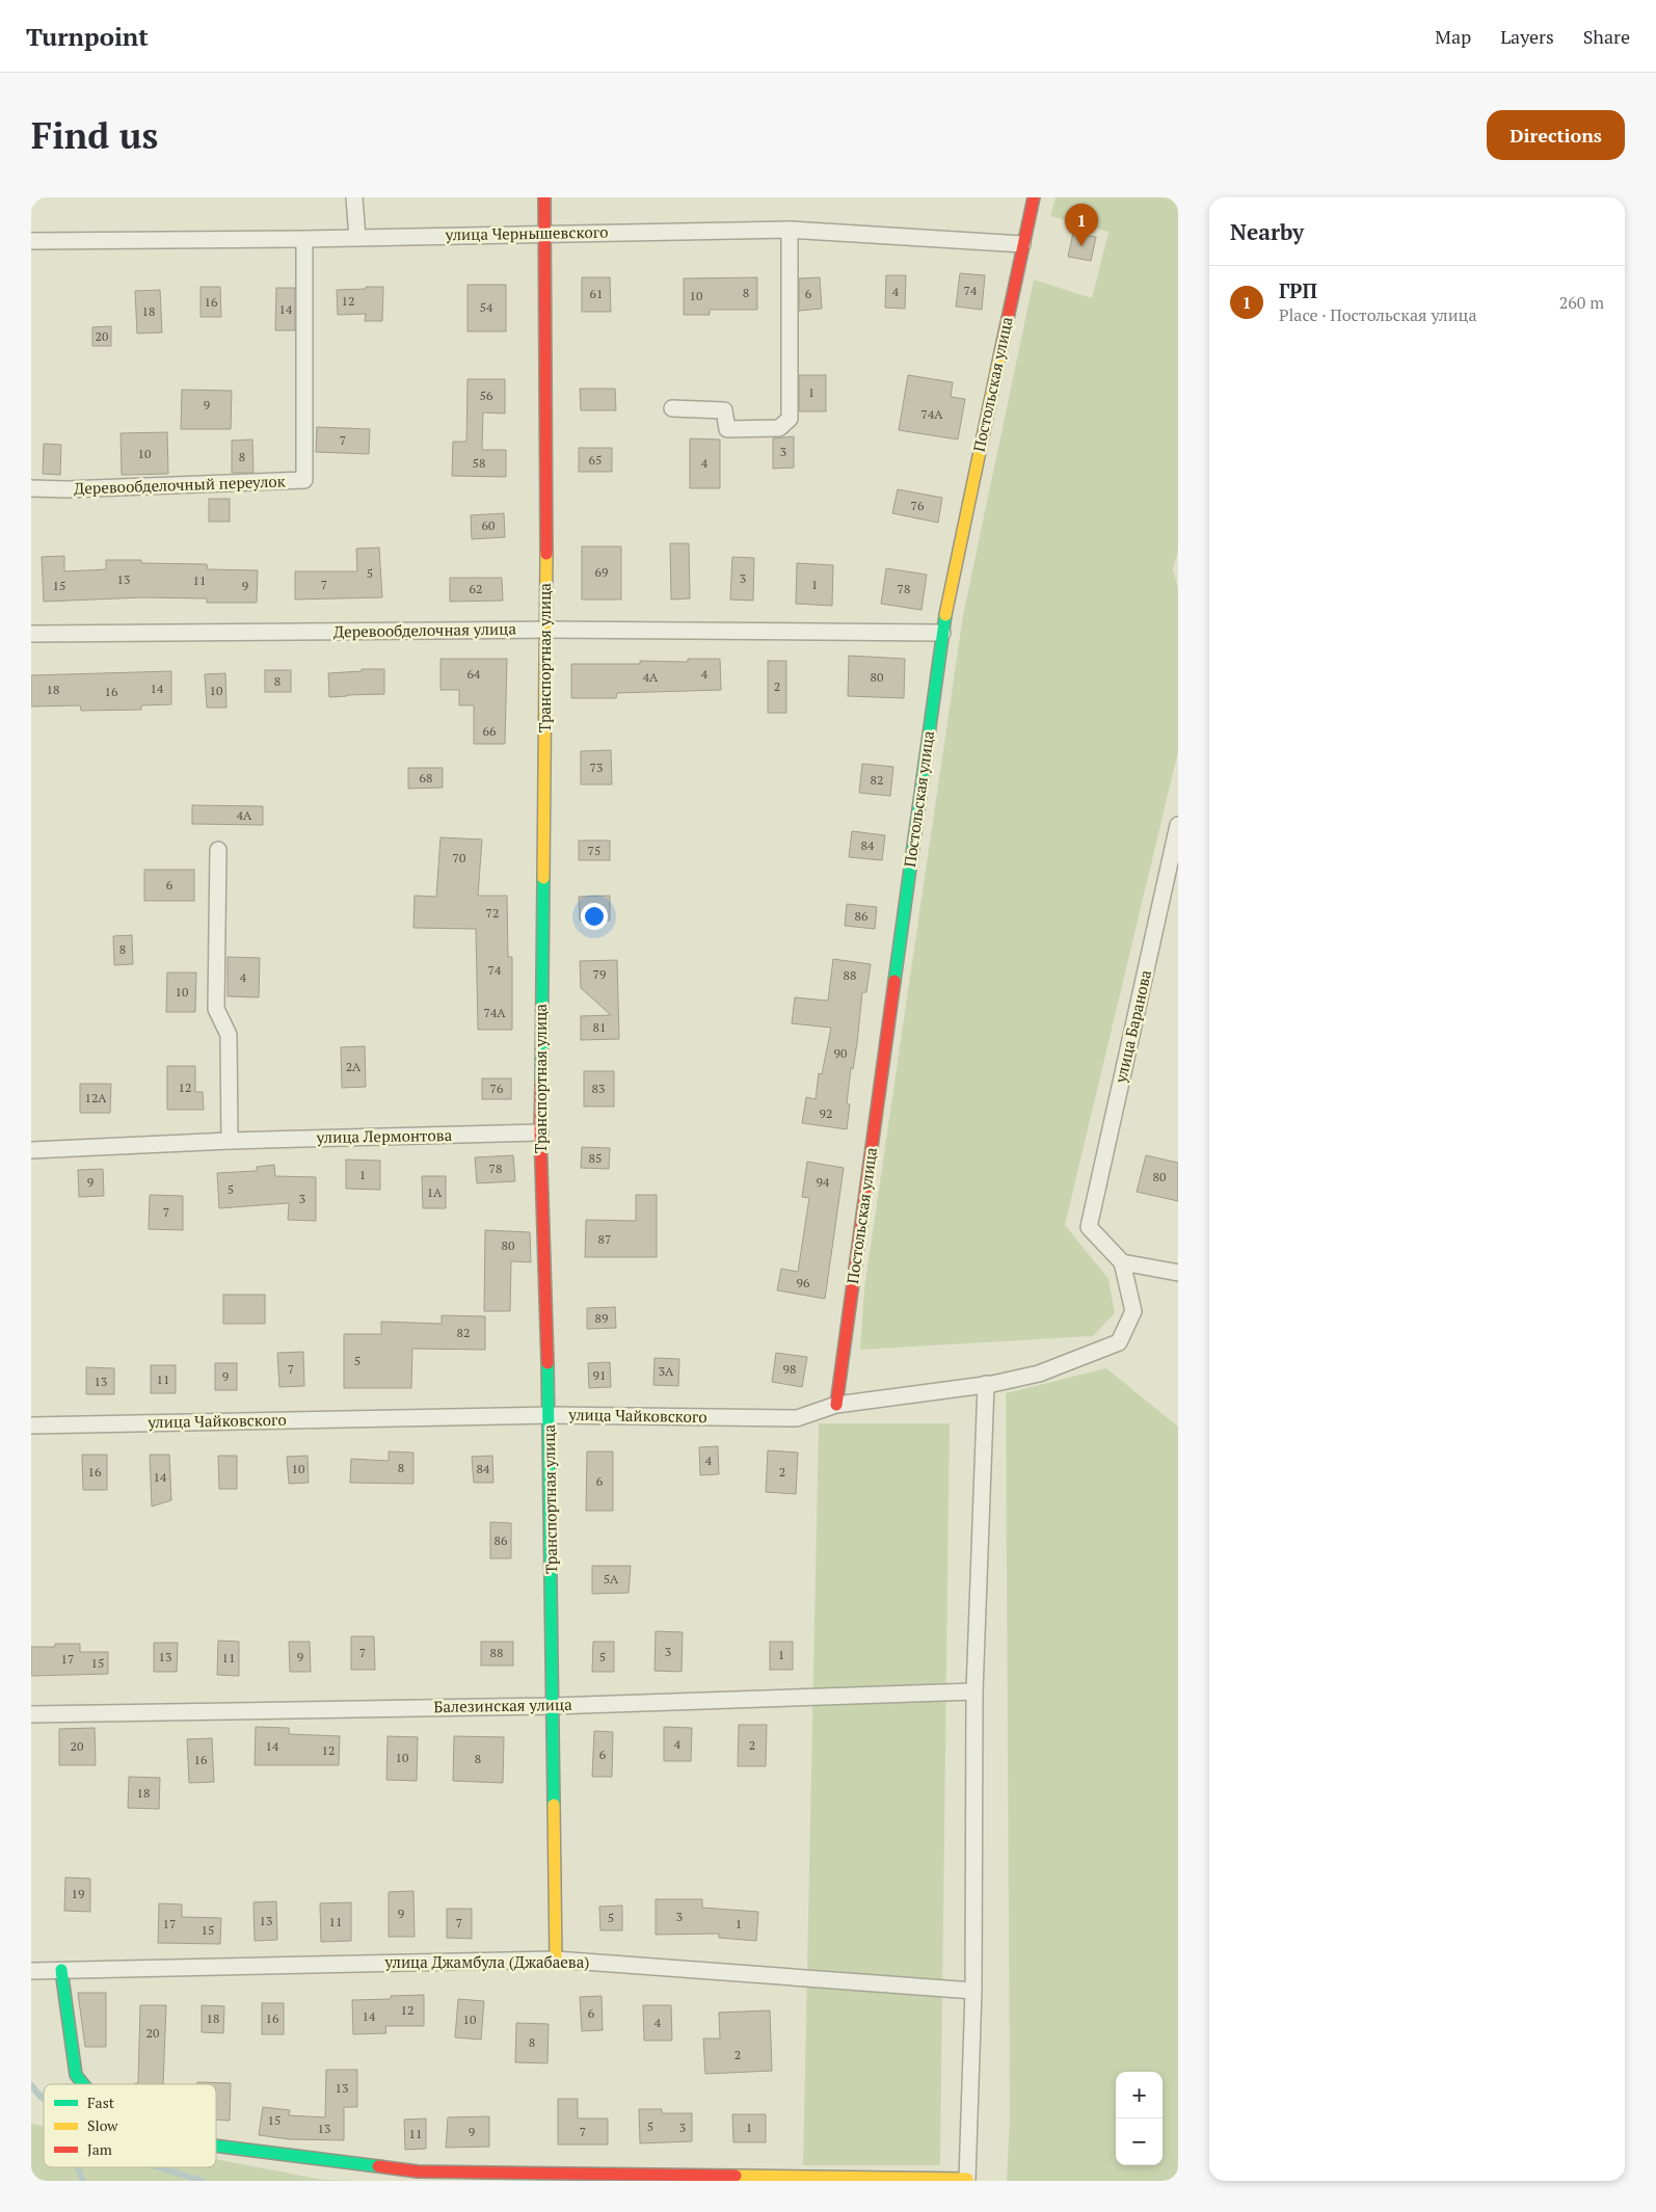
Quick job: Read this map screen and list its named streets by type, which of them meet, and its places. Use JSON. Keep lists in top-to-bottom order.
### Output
{
  "streets": {
    "street": [
      "улица Чернышевского",
      "Постольская улица",
      "Деревообделочный переулок",
      "Деревообделочная улица",
      "Транспортная улица",
      "улица Баранова",
      "улица Лермонтова",
      "улица Чайковского",
      "Балезинская улица",
      "улица Джамбула (Джабаева)"
    ]
  },
  "crossings": [
    ["улица Чернышевского", "Постольская улица"],
    ["улица Чернышевского", "Деревообделочный переулок"],
    ["улица Чернышевского", "Транспортная улица"],
    ["Постольская улица", "Деревообделочная улица"],
    ["Постольская улица", "улица Чайковского"],
    ["Деревообделочная улица", "Транспортная улица"],
    ["Транспортная улица", "улица Лермонтова"],
    ["Транспортная улица", "улица Чайковского"],
    ["Транспортная улица", "Балезинская улица"],
    ["Транспортная улица", "улица Джамбула (Джабаева)"],
    ["улица Баранова", "улица Чайковского"]
  ],
  "house_numbers": [
    "74",
    "4",
    "8",
    "61",
    "6",
    "10",
    "12",
    "16",
    "54",
    "14",
    "18",
    "20",
    "1",
    "56",
    "9",
    "74А",
    "7",
    "3",
    "10",
    "8",
    "65",
    "58",
    "4",
    "76",
    "60",
    "69",
    "5",
    "3",
    "13",
    "11",
    "7",
    "1",
    "15",
    "9",
    "62",
    "78",
    "64",
    "4",
    "4А",
    "80",
    "8",
    "2",
    "14",
    "18",
    "10",
    "16",
    "66",
    "73",
    "68",
    "82",
    "4А",
    "84",
    "75",
    "70",
    "6",
    "72",
    "86",
    "8",
    "74",
    "79",
    "88",
    "4",
    "10",
    "74А",
    "81",
    "90",
    "2А",
    "12",
    "76",
    "83",
    "12А",
    "92",
    "85",
    "78",
    "1",
    "80",
    "9",
    "94",
    "5",
    "1А",
    "3",
    "7",
    "87",
    "80",
    "96",
    "89",
    "82",
    "5",
    "7",
    "98",
    "3А",
    "91",
    "9",
    "11",
    "13",
    "4",
    "8",
    "10",
    "84",
    "16",
    "2",
    "14",
    "6",
    "86",
    "5А",
    "3",
    "7",
    "88",
    "1",
    "13",
    "9",
    "5",
    "11",
    "17",
    "15",
    "4",
    "2",
    "20",
    "14",
    "12",
    "6",
    "10",
    "8",
    "16",
    "18",
    "19",
    "9",
    "3",
    "5",
    "13",
    "11",
    "7",
    "17",
    "1",
    "15",
    "12",
    "6",
    "14",
    "18",
    "16",
    "10",
    "4",
    "20",
    "8",
    "2",
    "13",
    "15",
    "5",
    "3",
    "1",
    "13",
    "9",
    "7",
    "11"
  ],
  "legend": ["Fast", "Slow", "Jam"],
  "page": {
    "header": "Turnpoint",
    "nav": ["Map", "Layers", "Share"],
    "buttons": "Directions",
    "title": "Find us",
    "heading": "Nearby",
    "pins": "1",
    "list": [
      {
        "mark": "1",
        "name": "ГРП",
        "note": "Place · Постольская улица",
        "value": "260 m"
      }
    ],
    "map_buttons": ["+", "−"]
  }
}
